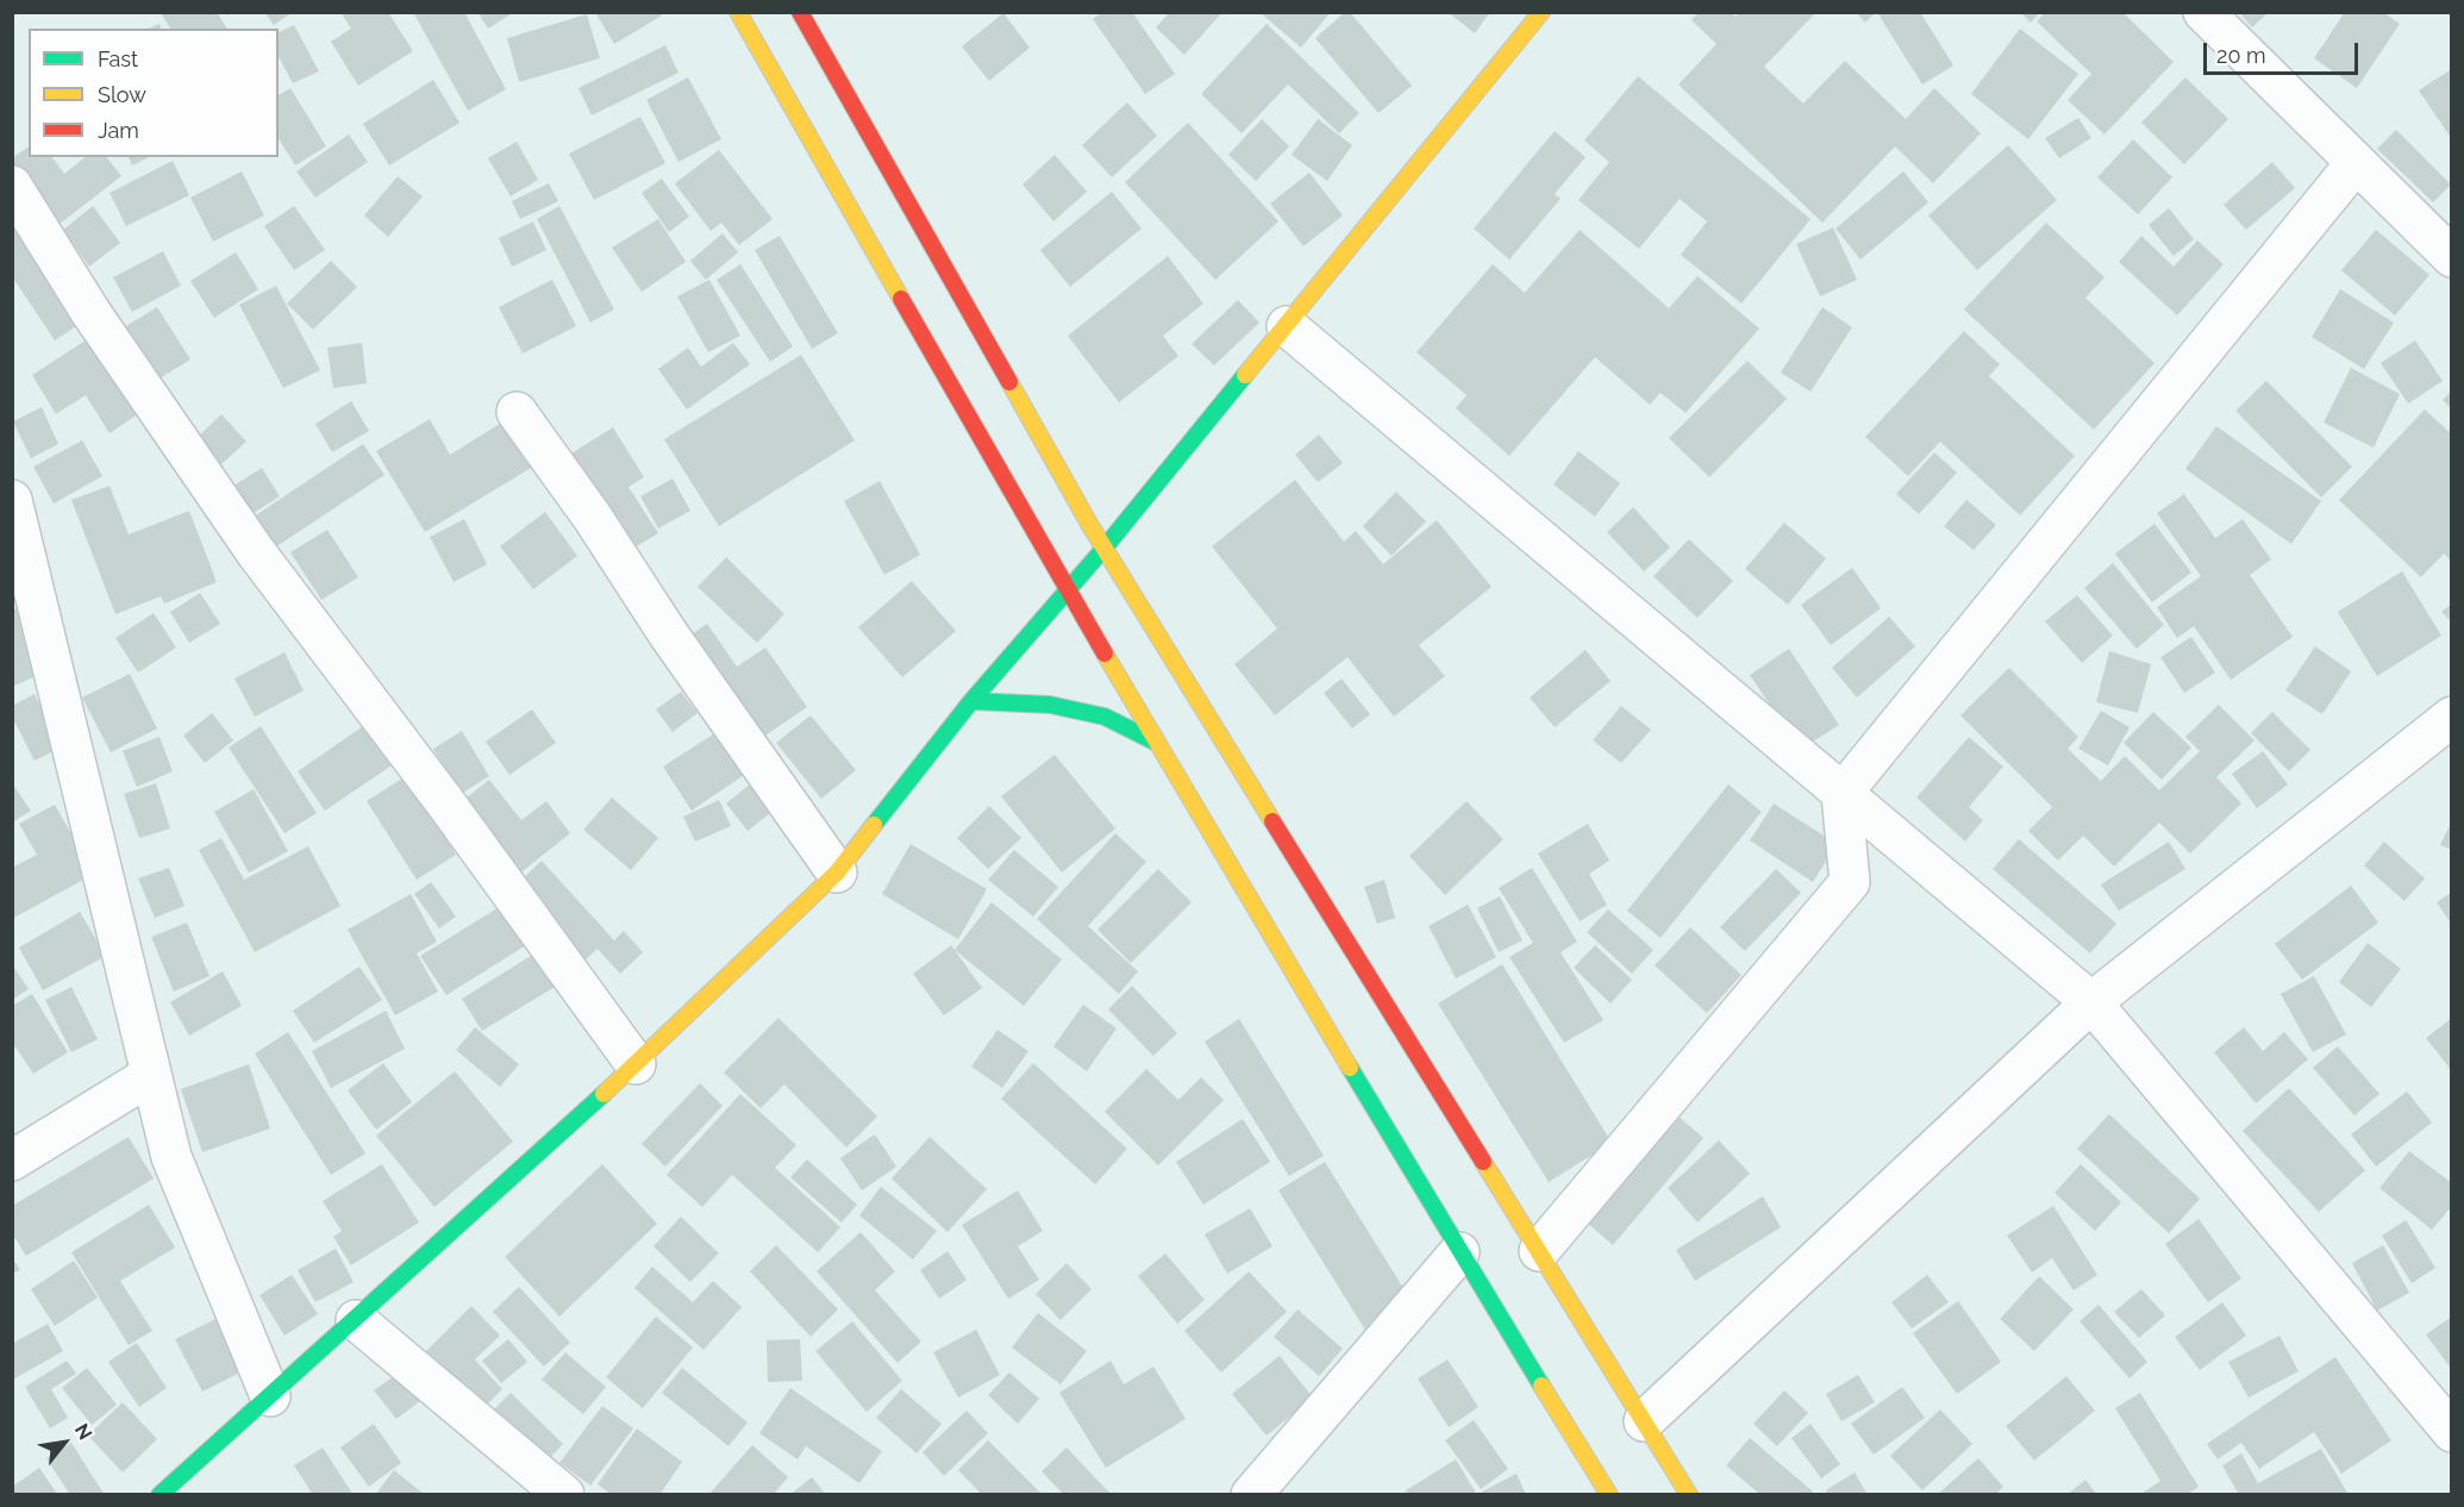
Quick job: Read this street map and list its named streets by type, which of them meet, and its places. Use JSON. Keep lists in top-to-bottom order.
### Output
{
  "legend": ["Fast", "Slow", "Jam"],
  "scale_bar": "20 m",
  "north": "top right"
}
